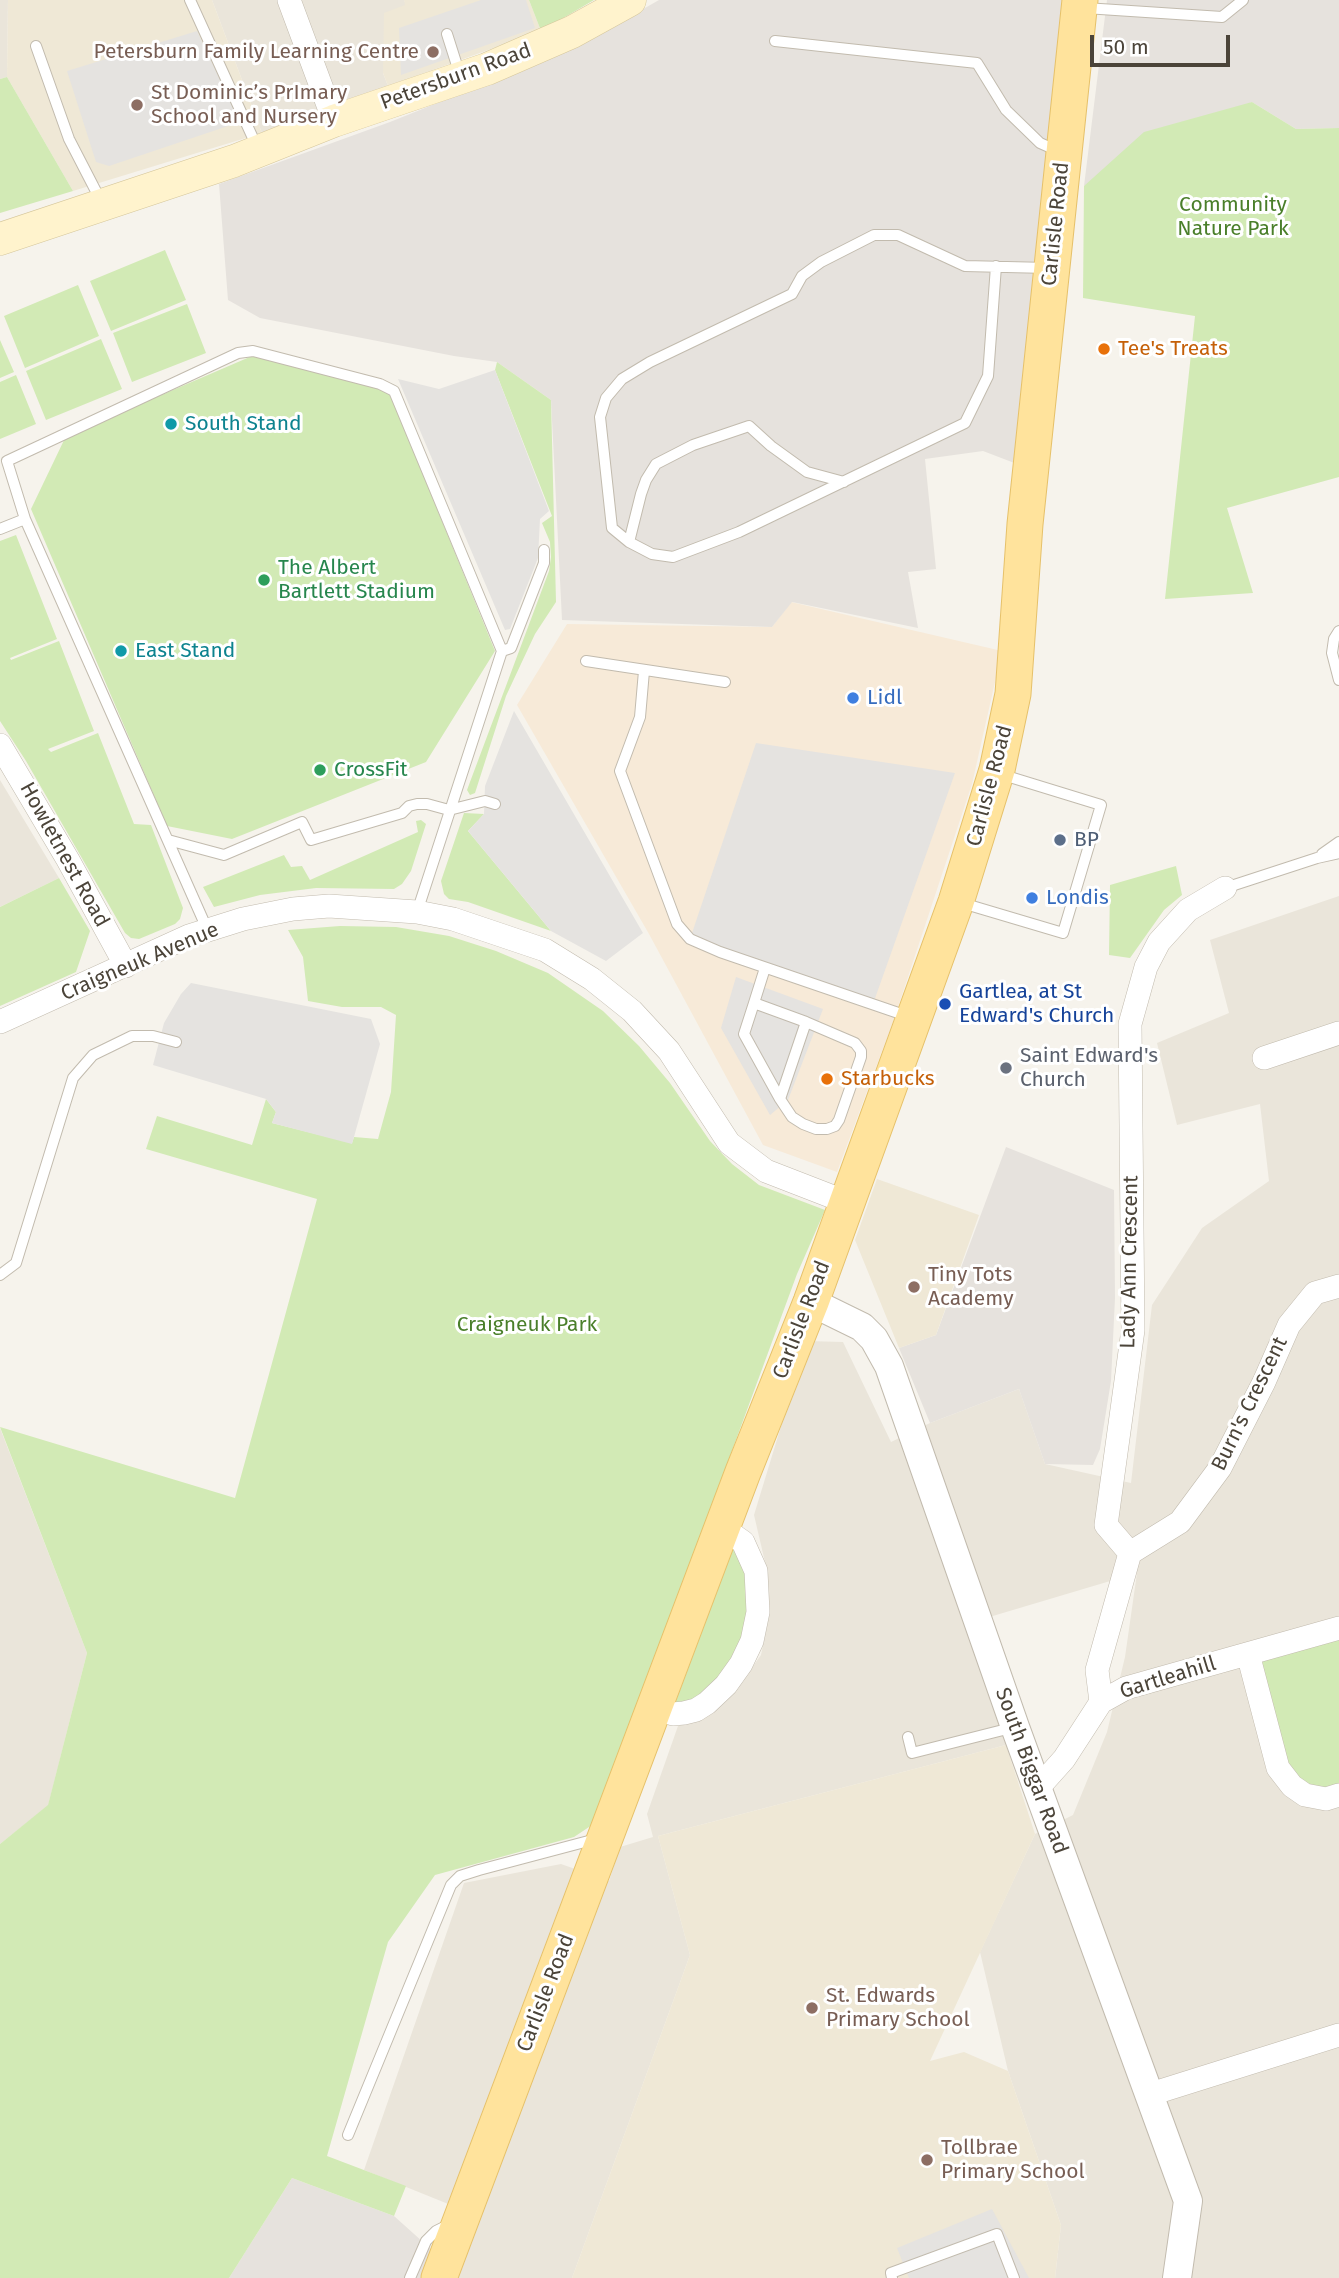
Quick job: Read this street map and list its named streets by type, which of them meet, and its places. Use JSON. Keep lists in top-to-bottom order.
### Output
{
  "streets": {
    "main road": ["Petersburn Road", "Carlisle Road"],
    "street": [
      "Howletnest Road",
      "Craigneuk Avenue",
      "Lady Ann Crescent",
      "Burn's Crescent",
      "Gartleahill",
      "South Biggar Road"
    ]
  },
  "crossings": [
    ["Carlisle Road", "Craigneuk Avenue"],
    ["Carlisle Road", "South Biggar Road"],
    ["Howletnest Road", "Craigneuk Avenue"],
    ["Lady Ann Crescent", "Burn's Crescent"],
    ["Gartleahill", "South Biggar Road"]
  ],
  "parks": ["Community Nature Park", "Craigneuk Park"],
  "places": [
    "Petersburn Family Learning Centre",
    "St Dominic’s PrImary School and Nursery",
    "Tee's Treats",
    "South Stand",
    "The Albert Bartlett Stadium",
    "East Stand",
    "Lidl",
    "CrossFit",
    "BP",
    "Londis",
    "Gartlea, at St Edward's Church",
    "Saint Edward's Church",
    "Starbucks",
    "Tiny Tots Academy",
    "St. Edwards Primary School",
    "Tollbrae Primary School"
  ],
  "scale_bar": "50 m"
}
